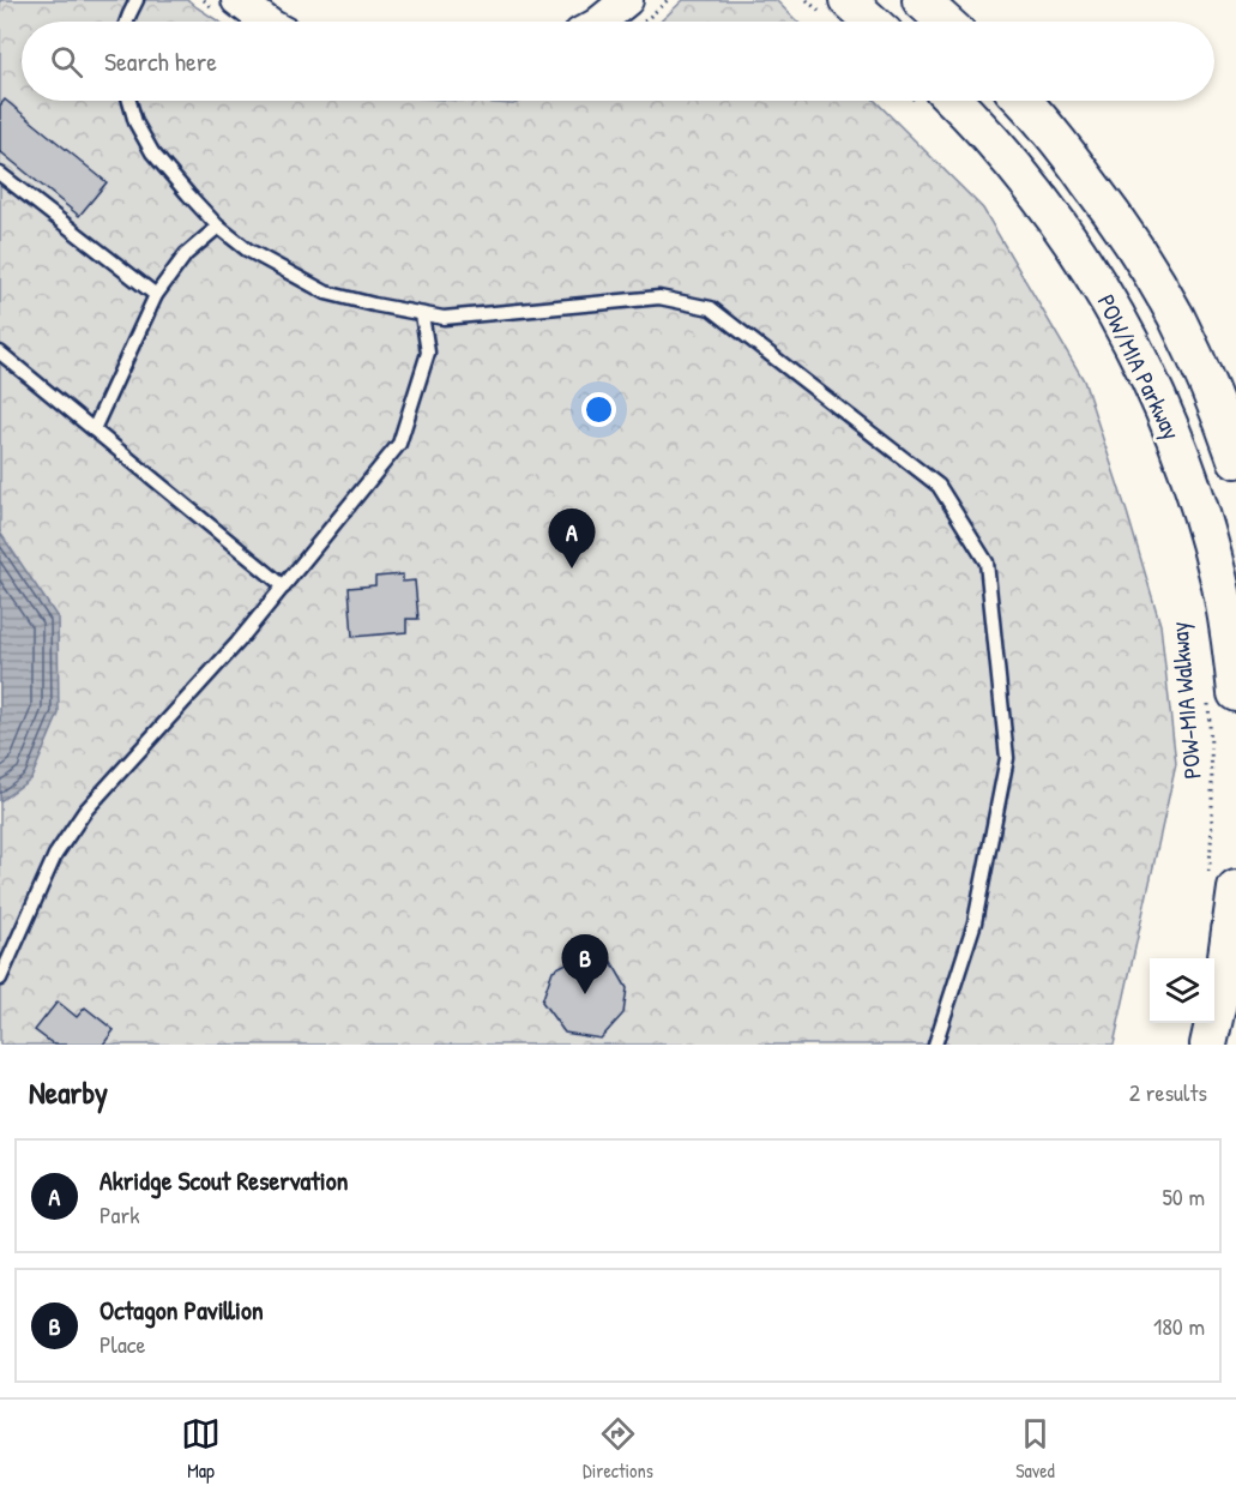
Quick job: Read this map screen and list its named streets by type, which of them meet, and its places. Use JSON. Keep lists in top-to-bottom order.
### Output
{
  "streets": {
    "main road": ["POW/MIA Parkway"],
    "path": ["POW-MIA Walkway"]
  },
  "crossings": [
    ["POW/MIA Parkway", "POW-MIA Walkway"]
  ],
  "page": {
    "search": "Search here",
    "pins": ["A", "B"],
    "heading": ["Nearby", "2 results"],
    "list": [
      {
        "mark": "A",
        "name": "Akridge Scout Reservation",
        "note": "Park",
        "value": "50 m"
      },
      {
        "mark": "B",
        "name": "Octagon Pavillion",
        "note": "Place",
        "value": "180 m"
      }
    ],
    "nav": ["Map", "Directions", "Saved"]
  }
}
